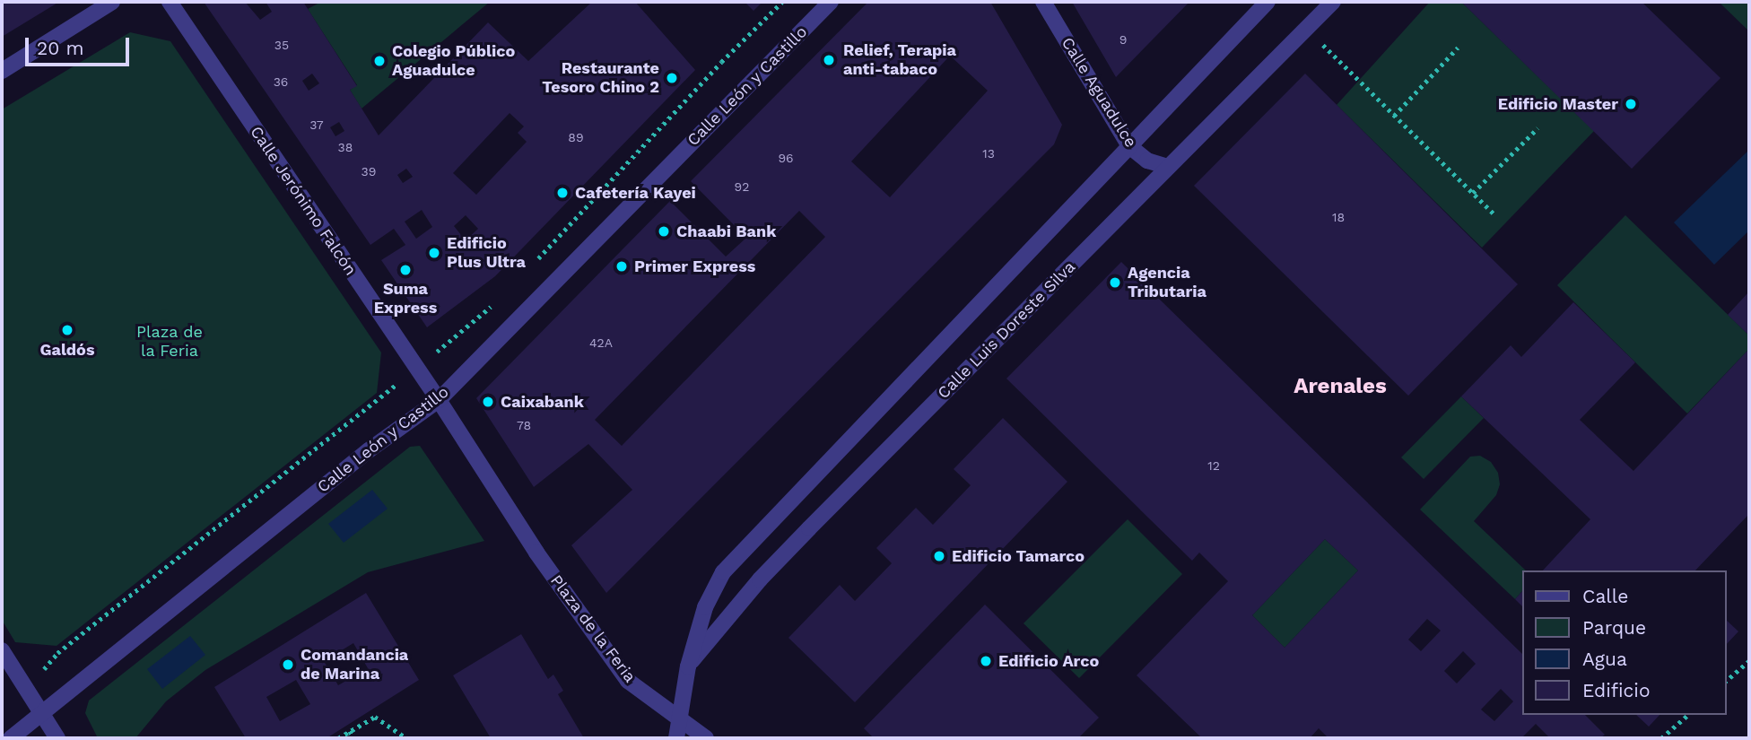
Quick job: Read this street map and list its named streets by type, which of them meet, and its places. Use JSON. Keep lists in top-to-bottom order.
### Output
{
  "streets": {
    "street": [
      "Calle León y Castillo",
      "Calle Aguadulce",
      "Calle Jerónimo Falcón",
      "Calle Luis Doreste Silva",
      "Plaza de la Feria"
    ]
  },
  "crossings": [
    ["Calle León y Castillo", "Calle Jerónimo Falcón"],
    ["Calle León y Castillo", "Plaza de la Feria"],
    ["Calle Aguadulce", "Calle Luis Doreste Silva"],
    ["Calle Jerónimo Falcón", "Plaza de la Feria"],
    ["Calle Luis Doreste Silva", "Plaza de la Feria"]
  ],
  "districts": ["Arenales"],
  "parks": ["Plaza de la Feria"],
  "places": [
    "Relief, Terapia anti-tabaco",
    "Colegio Público Aguadulce",
    "Restaurante Tesoro Chino 2",
    "Edificio Master",
    "Cafetería Kayei",
    "Chaabi Bank",
    "Edificio Plus Ultra",
    "Primer Express",
    "Suma Express",
    "Agencia Tributaria",
    "Galdós",
    "Caixabank",
    "Edificio Tamarco",
    "Edificio Arco",
    "Comandancia de Marina"
  ],
  "house_numbers": [
    "9",
    "35",
    "36",
    "37",
    "89",
    "38",
    "13",
    "96",
    "39",
    "92",
    "18",
    "42A",
    "78",
    "12"
  ],
  "legend": [
    "Calle",
    "Parque",
    "Agua",
    "Edificio"
  ],
  "scale_bar": "20 m"
}
